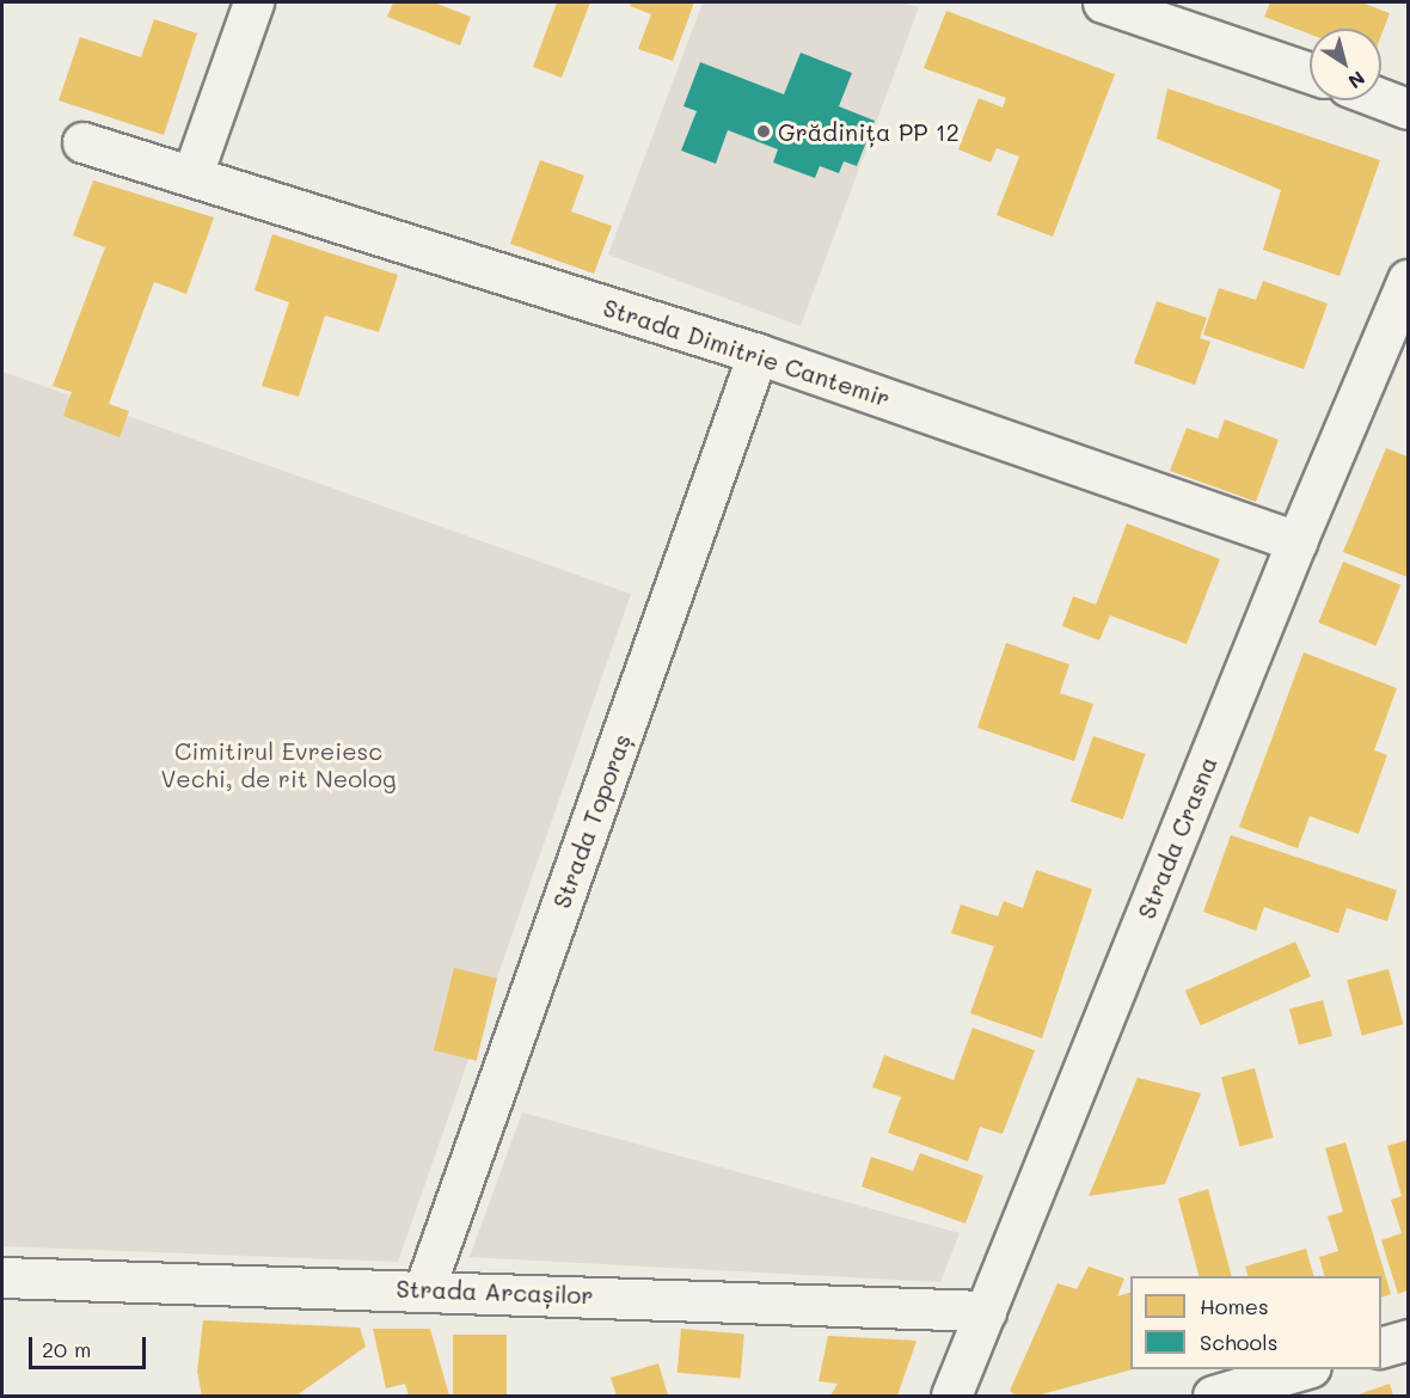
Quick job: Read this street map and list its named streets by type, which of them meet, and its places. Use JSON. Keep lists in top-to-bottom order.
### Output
{
  "streets": {
    "street": [
      "Strada Dimitrie Cantemir",
      "Strada Toporaș",
      "Strada Crasna",
      "Strada Arcașilor"
    ]
  },
  "crossings": [
    ["Strada Dimitrie Cantemir", "Strada Toporaș"],
    ["Strada Dimitrie Cantemir", "Strada Crasna"],
    ["Strada Toporaș", "Strada Arcașilor"],
    ["Strada Crasna", "Strada Arcașilor"]
  ],
  "parks": ["Cimitirul Evreiesc Vechi, de rit Neolog"],
  "places": ["Grădinița PP 12"],
  "legend": ["Homes", "Schools"],
  "scale_bar": "20 m",
  "north": "bottom right"
}
